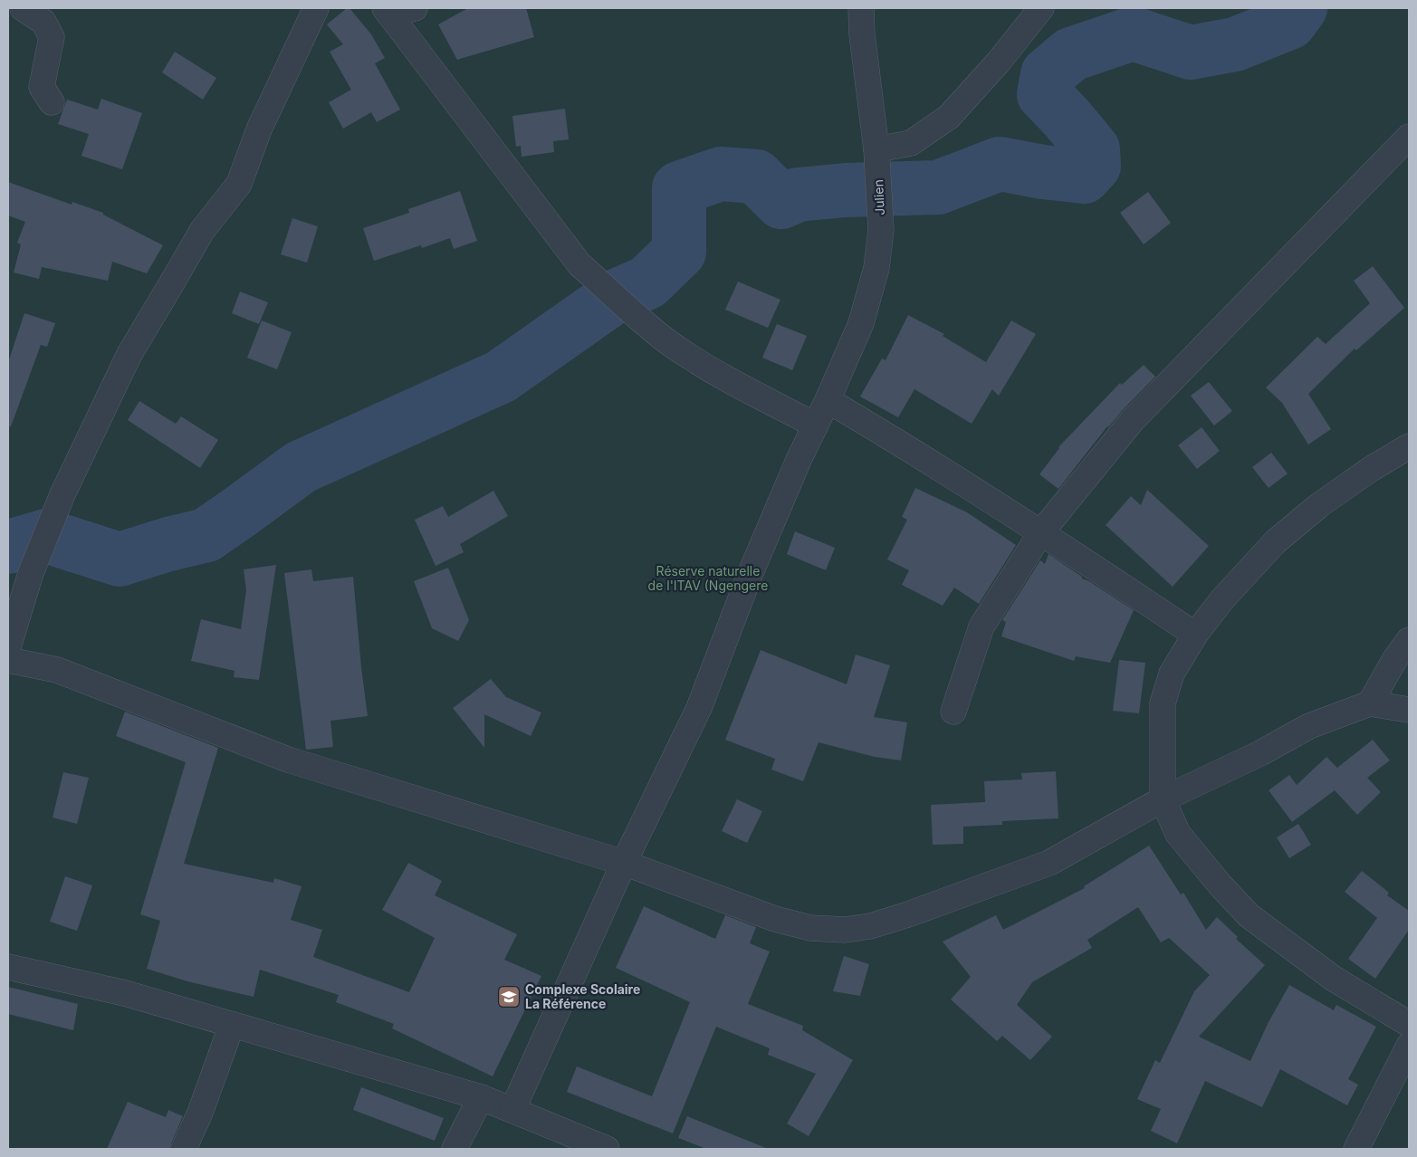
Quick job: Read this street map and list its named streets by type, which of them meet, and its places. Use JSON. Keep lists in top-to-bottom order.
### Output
{
  "streets": {
    "street": ["Julien"]
  },
  "parks": ["Réserve naturelle de l'ITAV (Ngengere"],
  "places": {
    "school or university": ["Complexe Scolaire La Référence"]
  }
}
